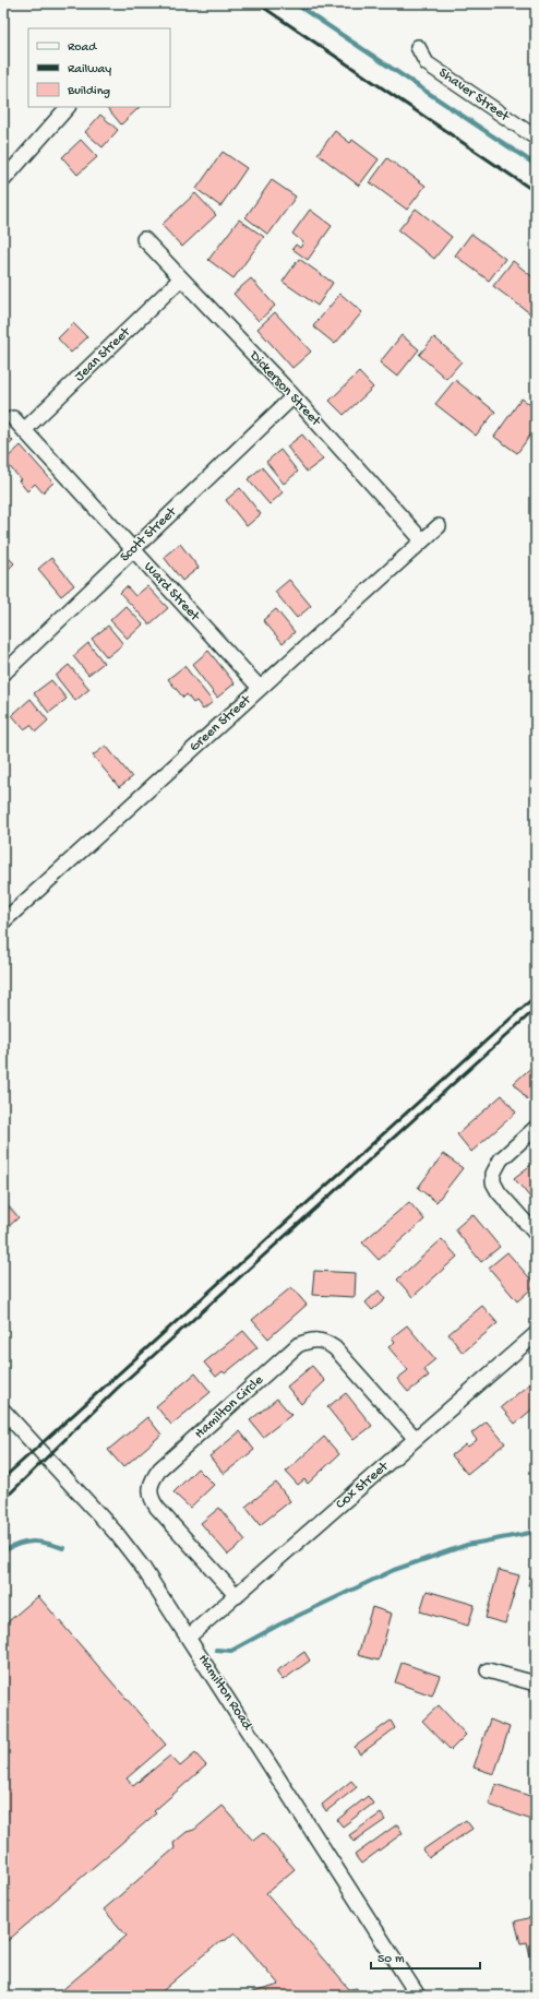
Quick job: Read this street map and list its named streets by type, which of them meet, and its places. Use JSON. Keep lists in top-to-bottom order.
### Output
{
  "streets": {
    "street": [
      "Shaver Street",
      "Jean Street",
      "Dickerson Street",
      "Scott Street",
      "Ward Street",
      "Green Street",
      "Hamilton Circle",
      "Cox Street",
      "Hamilton Road"
    ]
  },
  "crossings": [
    ["Jean Street", "Dickerson Street"],
    ["Jean Street", "Ward Street"],
    ["Dickerson Street", "Scott Street"],
    ["Dickerson Street", "Green Street"],
    ["Scott Street", "Ward Street"],
    ["Ward Street", "Green Street"],
    ["Hamilton Circle", "Cox Street"],
    ["Cox Street", "Hamilton Road"]
  ],
  "legend": ["Road", "Railway", "Building"],
  "scale_bar": "50 m"
}
